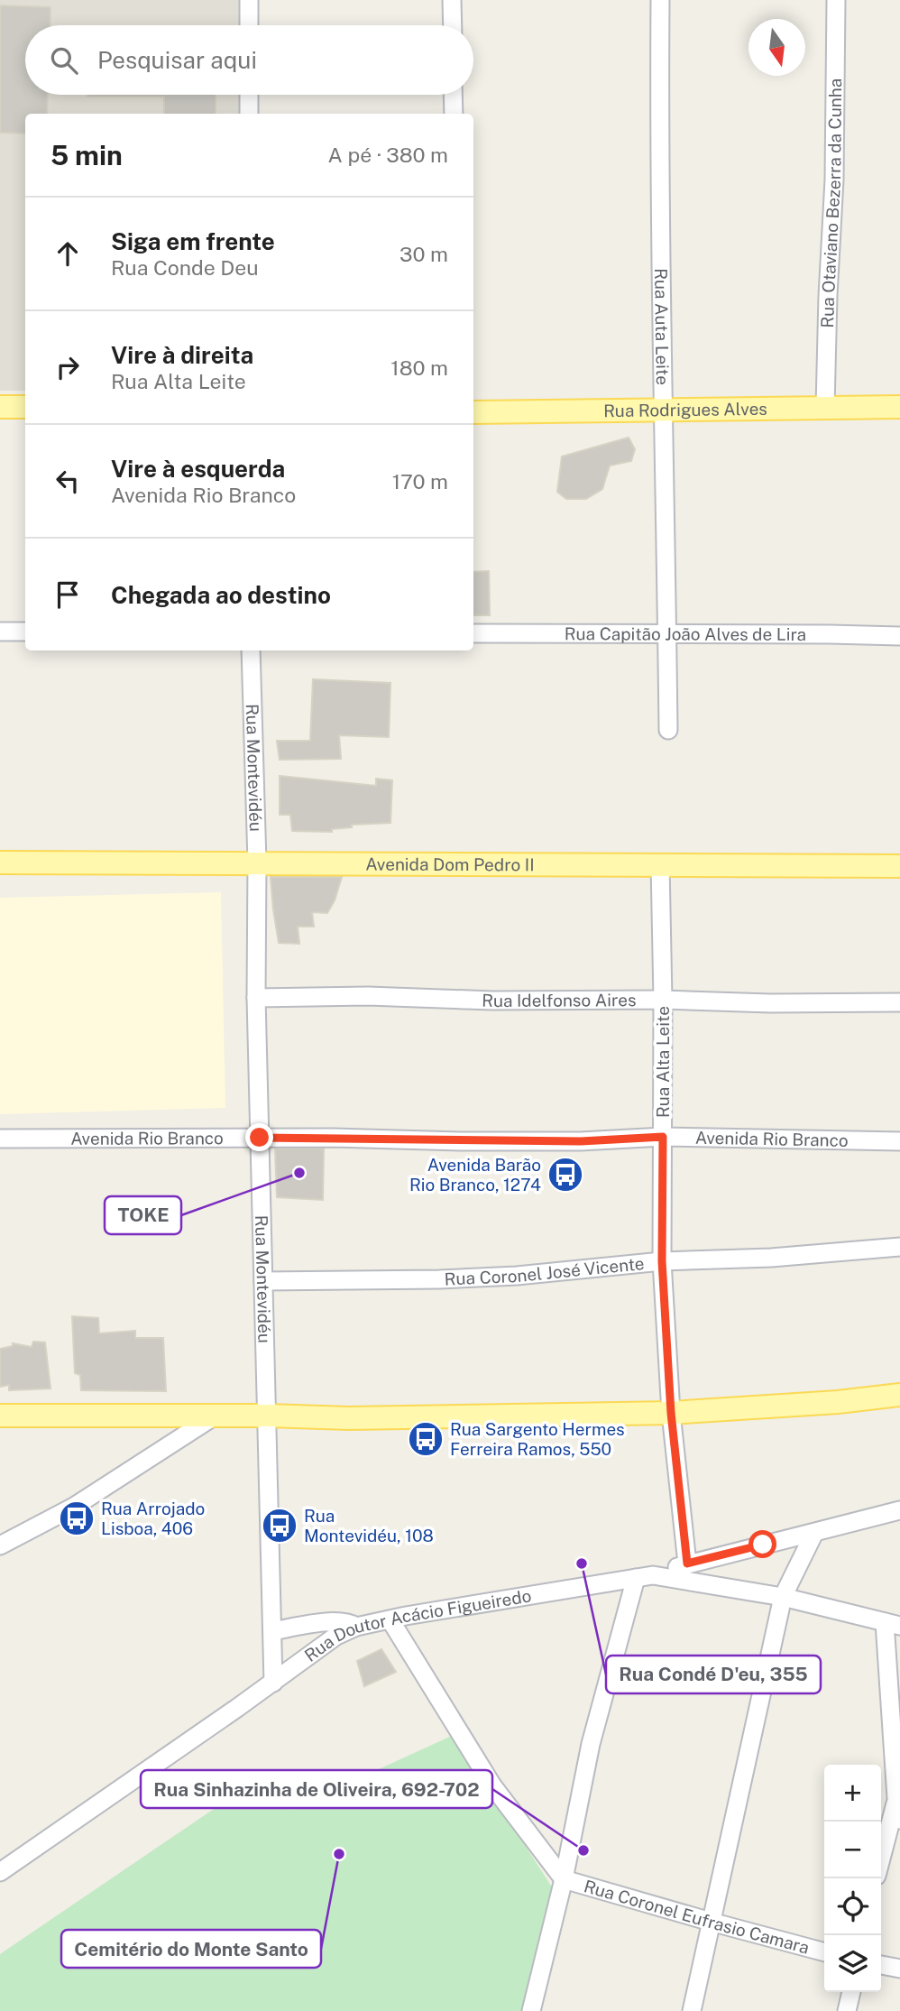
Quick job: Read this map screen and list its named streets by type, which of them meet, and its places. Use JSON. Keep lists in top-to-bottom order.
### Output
{
  "streets": {
    "main road": ["Rua Rodrigues Alves", "Avenida Dom Pedro II"],
    "street": [
      "Rua Otaviano Bezerra da Cunha",
      "Rua Auta Leite",
      "Rua Capitão João Alves de Lira",
      "Rua Montevidéu",
      "Rua Idelfonso Aires",
      "Rua Alta Leite",
      "Avenida Rio Branco",
      "Rua Coronel José Vicente",
      "Rua Doutor Acácio Figueiredo",
      "Rua Coronel Eufrasio Camara"
    ]
  },
  "crossings": [
    ["Rua Otaviano Bezerra da Cunha", "Rua Rodrigues Alves"],
    ["Rua Auta Leite", "Rua Rodrigues Alves"],
    ["Rua Auta Leite", "Rua Capitão João Alves de Lira"],
    ["Rua Montevidéu", "Avenida Dom Pedro II"],
    ["Rua Montevidéu", "Rua Idelfonso Aires"],
    ["Rua Montevidéu", "Avenida Rio Branco"],
    ["Rua Montevidéu", "Rua Coronel José Vicente"],
    ["Rua Montevidéu", "Rua Doutor Acácio Figueiredo"],
    ["Avenida Dom Pedro II", "Rua Alta Leite"],
    ["Rua Idelfonso Aires", "Rua Alta Leite"],
    ["Rua Alta Leite", "Avenida Rio Branco"],
    ["Rua Alta Leite", "Rua Coronel José Vicente"]
  ],
  "places": {
    "other": [
      "TOKE",
      "Rua Condé D'eu, 355",
      "Rua Sinhazinha de Oliveira, 692-702",
      "Cemitério do Monte Santo"
    ],
    "bus stop": [
      "Avenida Barão Rio Branco, 1274",
      "Rua Sargento Hermes Ferreira Ramos, 550",
      "Rua Arrojado Lisboa, 406",
      "Rua Montevidéu, 108"
    ]
  },
  "north": "bottom",
  "page": {
    "search": "Pesquisar aqui",
    "heading": ["5 min", "A pé · 380 m"],
    "list": [
      ["Siga em frente", "Rua Conde Deu", "30 m"],
      ["Vire à direita", "Rua Alta Leite", "180 m"],
      ["Vire à esquerda", "Avenida Rio Branco", "170 m"],
      "Chegada ao destino"
    ],
    "map_buttons": ["+", "−"]
  }
}
